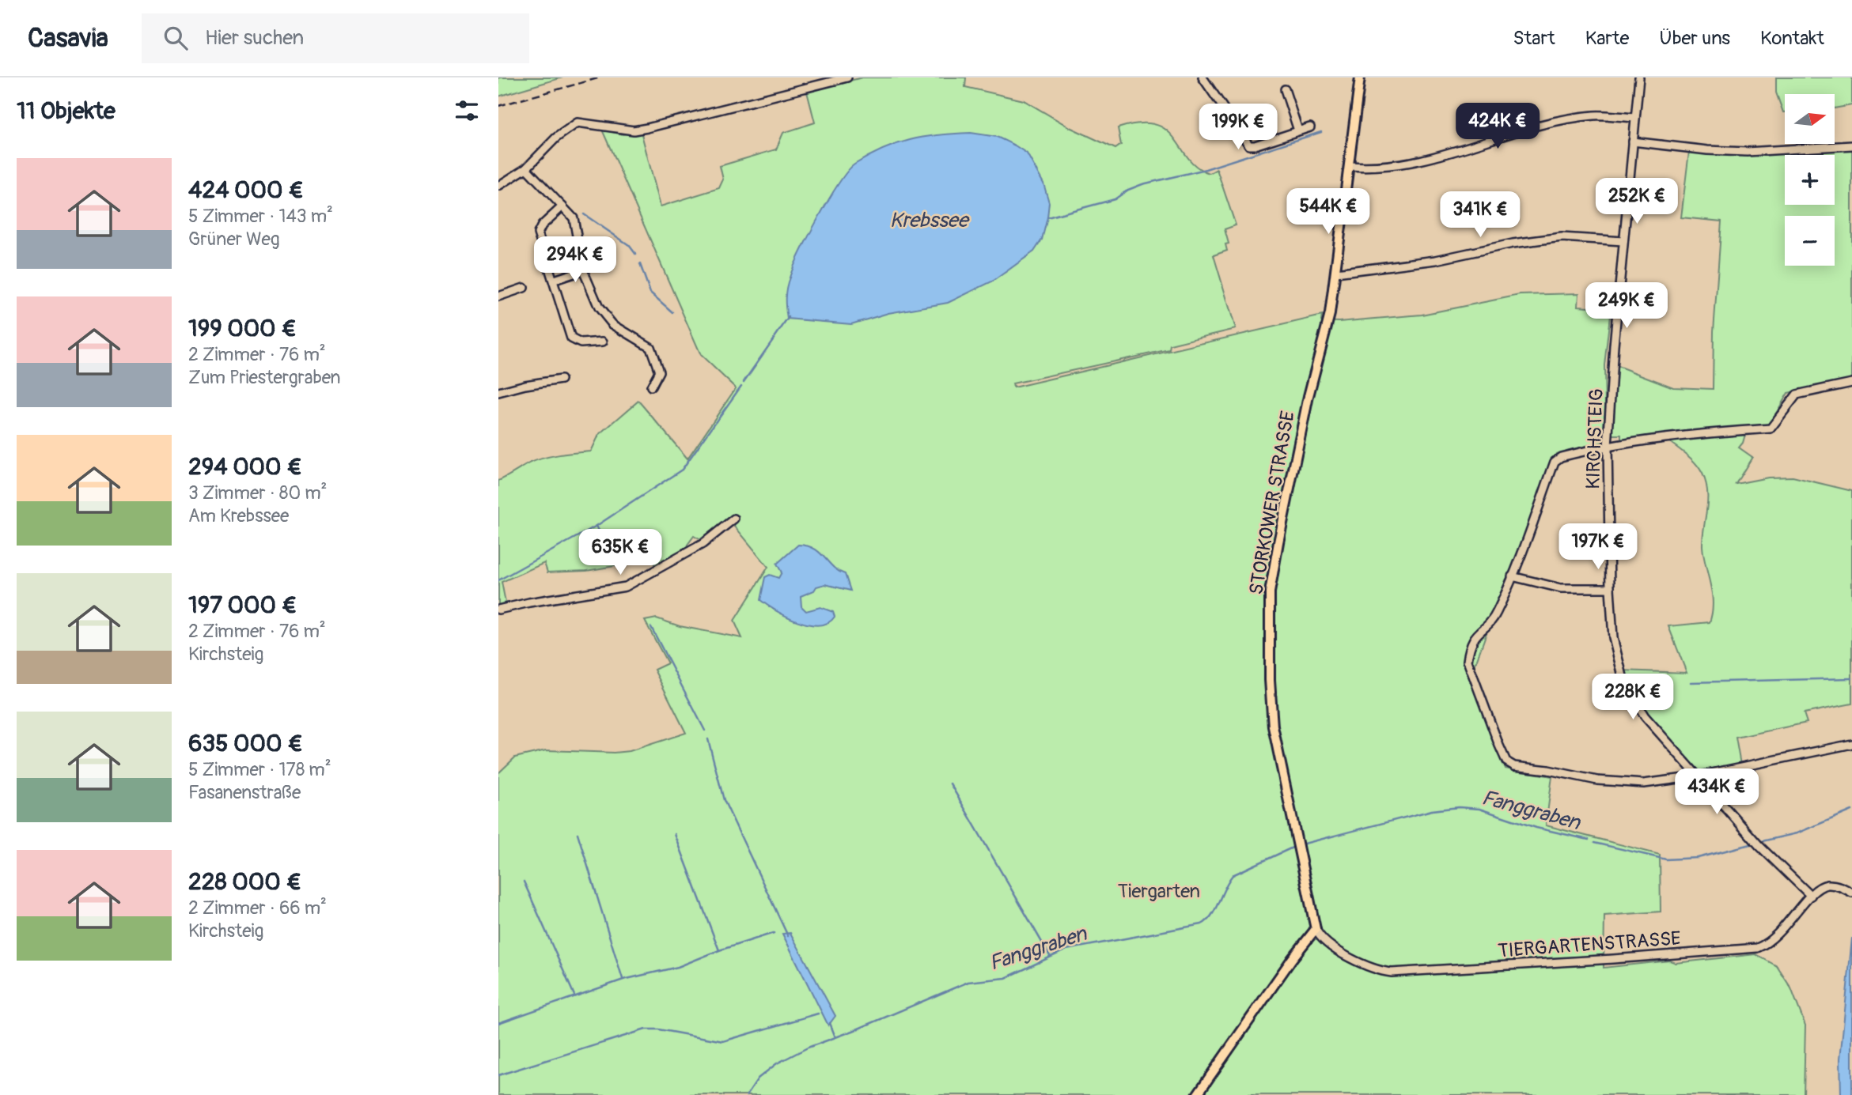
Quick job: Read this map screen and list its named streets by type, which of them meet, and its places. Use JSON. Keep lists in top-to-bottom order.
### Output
{
  "streets": {
    "main road": ["STORKOWER STRASSE"],
    "street": ["KIRCHSTEIG", "TIERGARTENSTRASSE"]
  },
  "crossings": [
    ["KIRCHSTEIG", "TIERGARTENSTRASSE"],
    ["STORKOWER STRASSE", "TIERGARTENSTRASSE"]
  ],
  "water": ["Krebssee", "Fanggraben"],
  "parks": ["Tiergarten"],
  "north": "right",
  "page": {
    "header": "Casavia",
    "search": "Hier suchen",
    "nav": [
      "Start",
      "Karte",
      "Über uns",
      "Kontakt"
    ],
    "heading": "11 Objekte",
    "map_buttons": ["+", "−"],
    "price": [
      "424K €",
      "199K €",
      "252K €",
      "544K €",
      "341K €",
      "294K €",
      "249K €",
      "197K €",
      "635K €",
      "228K €",
      "434K €"
    ],
    "list": [
      {
        "name": "424 000 €",
        "note": "5 Zimmer · 143 m² · Grüner Weg"
      },
      {
        "name": "199 000 €",
        "note": "2 Zimmer · 76 m² · Zum Priestergraben"
      },
      {
        "name": "294 000 €",
        "note": "3 Zimmer · 80 m² · Am Krebssee"
      },
      {
        "name": "197 000 €",
        "note": "2 Zimmer · 76 m² · Kirchsteig"
      },
      {
        "name": "635 000 €",
        "note": "5 Zimmer · 178 m² · Fasanenstraße"
      },
      {
        "name": "228 000 €",
        "note": "2 Zimmer · 66 m² · Kirchsteig"
      }
    ]
  }
}
